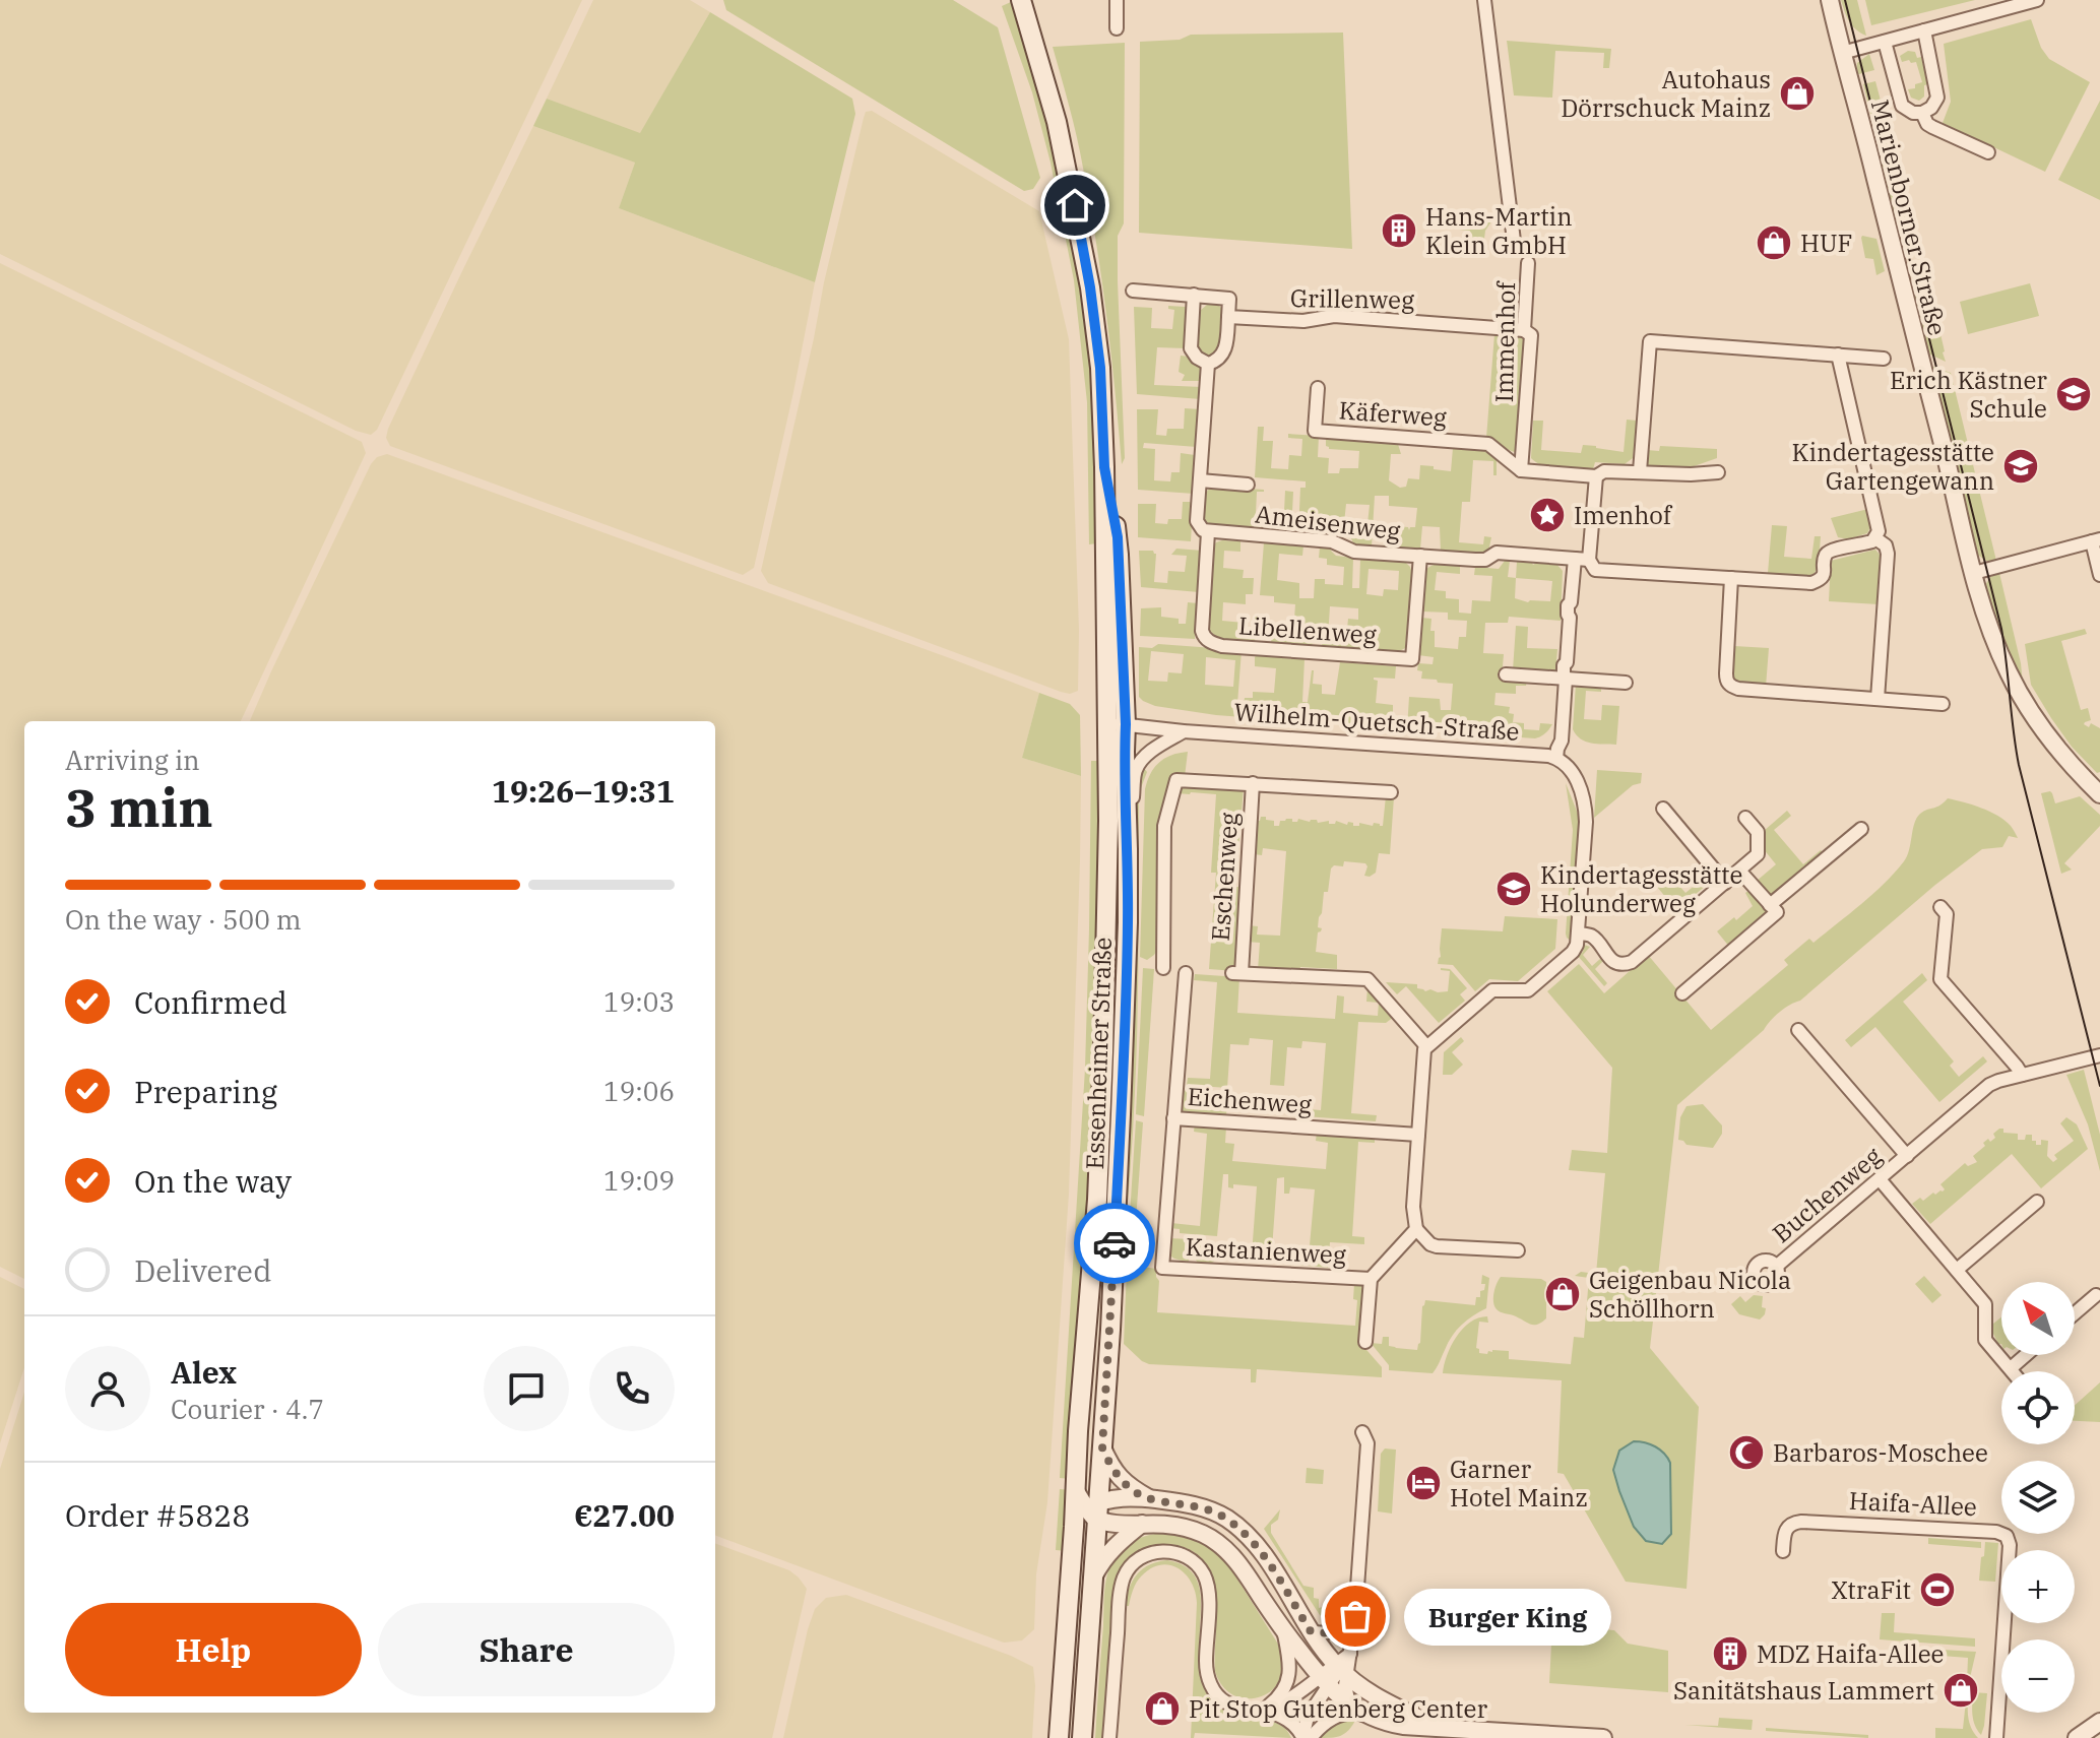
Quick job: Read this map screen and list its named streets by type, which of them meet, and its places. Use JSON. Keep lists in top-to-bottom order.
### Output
{
  "streets": {
    "main road": ["Essenheimer Straße"],
    "street": [
      "Marienborner Straße",
      "Grillenweg",
      "Immenhof",
      "Käferweg",
      "Ameisenweg",
      "Libellenweg",
      "Wilhelm-Quetsch-Straße",
      "Eschenweg",
      "Eichenweg",
      "Buchenweg",
      "Kastanienweg",
      "Haifa-Allee"
    ]
  },
  "crossings": [
    ["Grillenweg", "Immenhof"],
    ["Immenhof", "Käferweg"],
    ["Ameisenweg", "Libellenweg"],
    ["Wilhelm-Quetsch-Straße", "Essenheimer Straße"],
    ["Eichenweg", "Kastanienweg"]
  ],
  "places": {
    "shop": [
      "Autohaus Dörrschuck Mainz",
      "HUF",
      "Geigenbau Nicola Schöllhorn",
      "Sanitätshaus Lammert",
      "Pit Stop Gutenberg Center"
    ],
    "building": ["Hans-Martin Klein GmbH", "MDZ Haifa-Allee"],
    "school or university": ["Erich Kästner Schule", "Kindertagesstätte Gartengewann", "Kindertagesstätte Holunderweg"],
    "place": ["Imenhof"],
    "mosque": ["Barbaros-Moschee"],
    "hotel": ["Garner Hotel Mainz"],
    "sports": ["XtraFit"],
    "other": ["Burger King"]
  },
  "north": "top left",
  "page": {
    "heading": ["3 min", "Arriving in", "19:26–19:31"],
    "panel": [
      "Alex",
      "Courier · 4.7",
      "Order #5828",
      "€27.00"
    ],
    "bar": "On the way · 500 m",
    "list": [
      ["Confirmed", "19:03"],
      ["Preparing", "19:06"],
      ["On the way", "19:09"],
      "Delivered"
    ],
    "map_buttons": ["+", "−"],
    "buttons": ["Help", "Share"],
    "bubble": "Burger King"
  }
}
